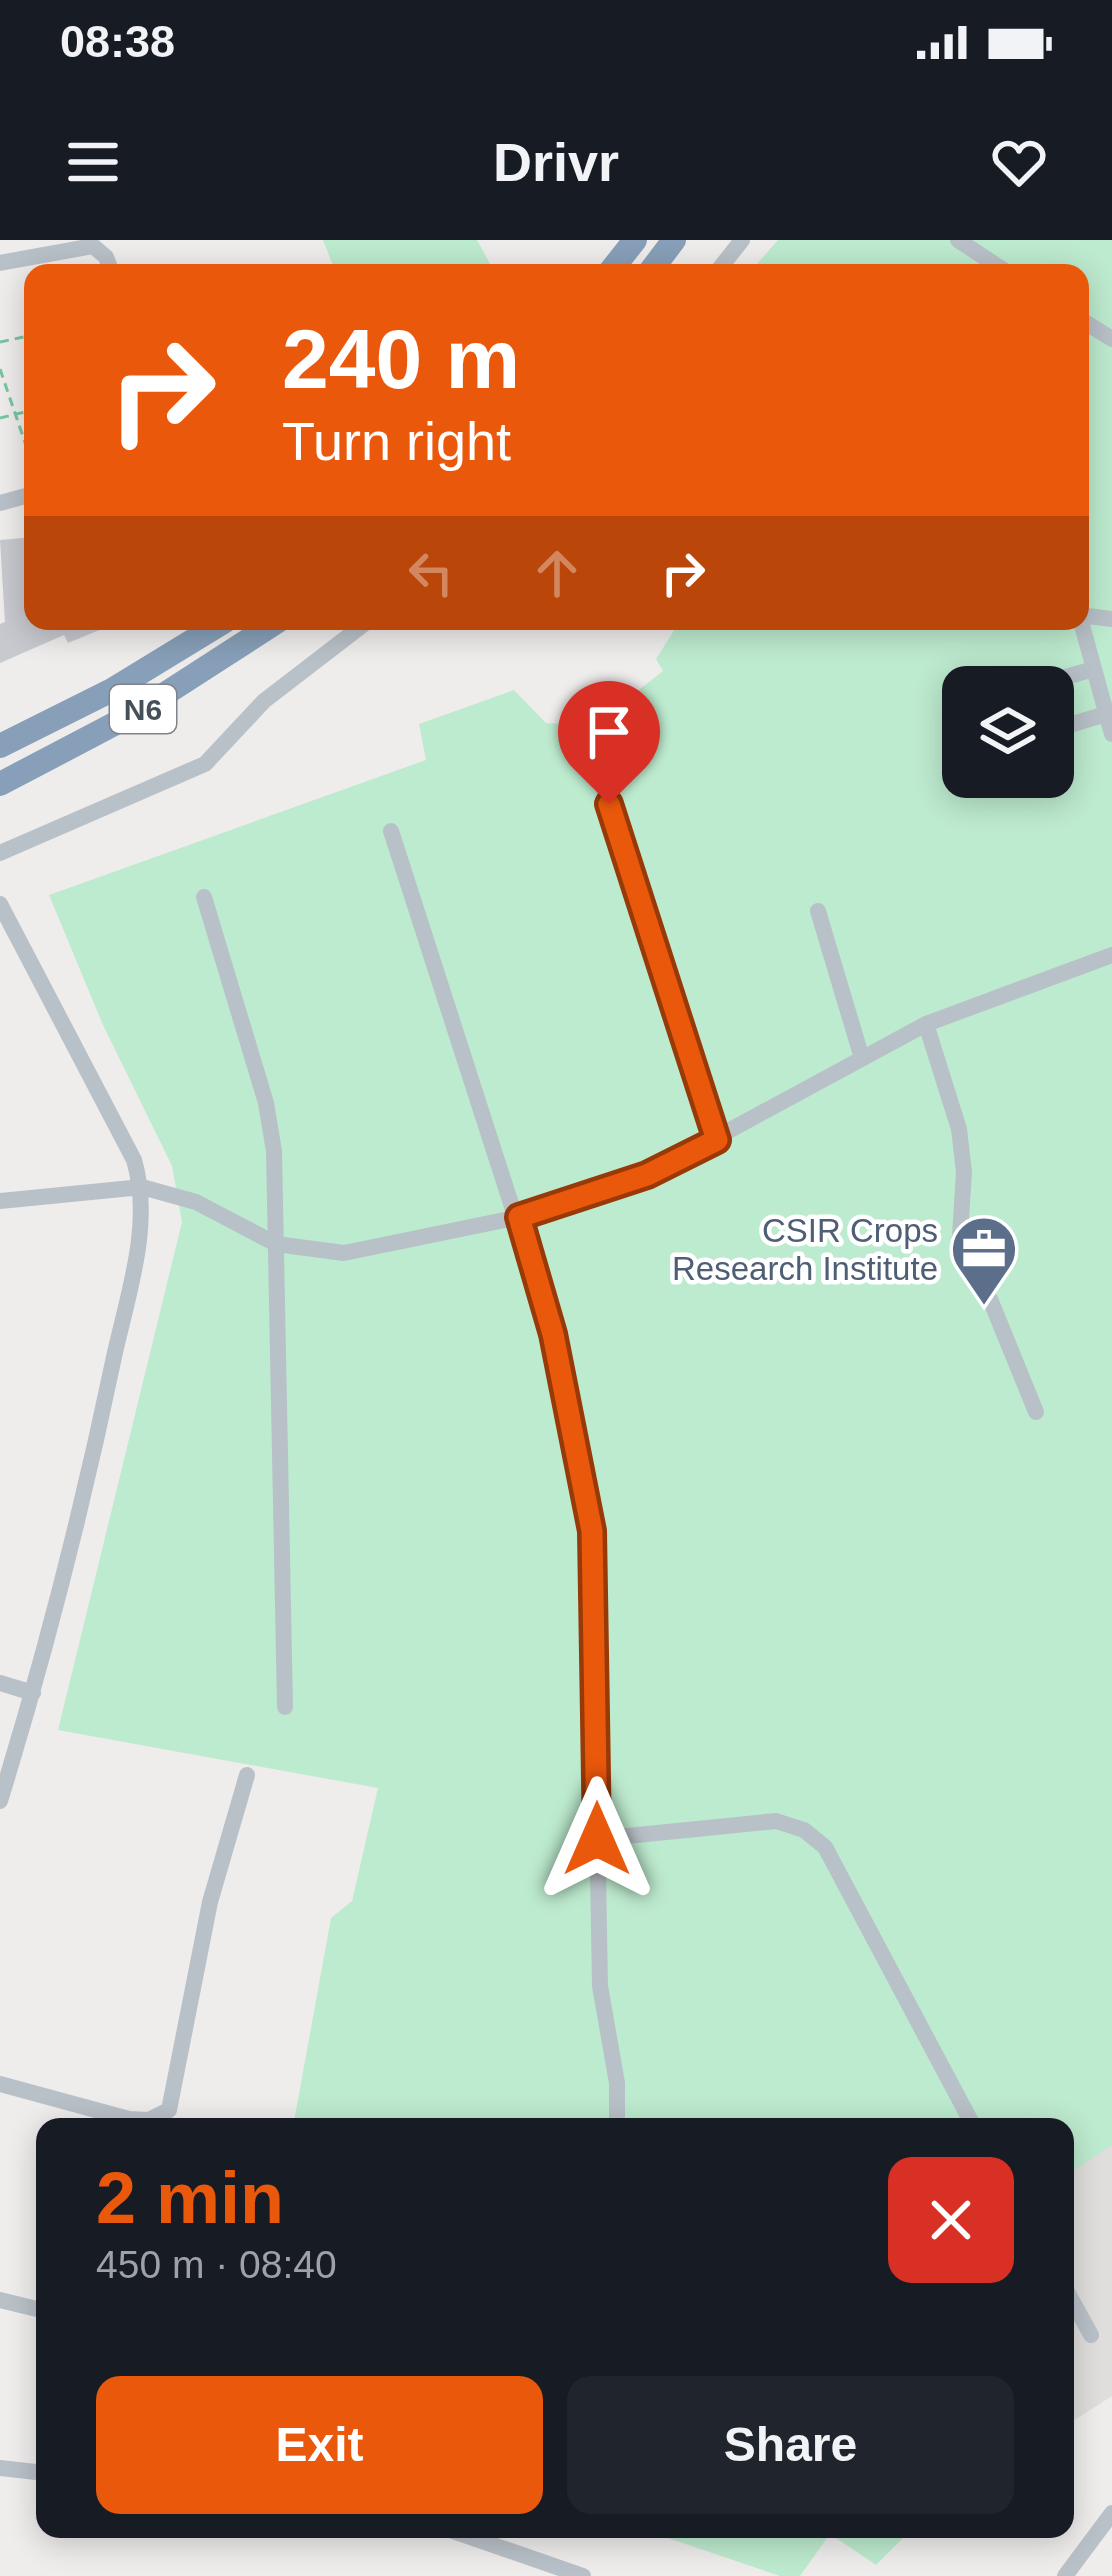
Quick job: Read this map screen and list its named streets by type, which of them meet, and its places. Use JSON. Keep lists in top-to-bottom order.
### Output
{
  "streets": {
    "highway": ["N6"]
  },
  "places": {
    "office": ["CSIR Crops Research Institute"]
  },
  "page": {
    "status": "08:38",
    "header": "Drivr",
    "turn": ["240 m", "Turn right"],
    "heading": ["2 min", "450 m · 08:40"],
    "buttons": ["Exit", "Share"]
  }
}
